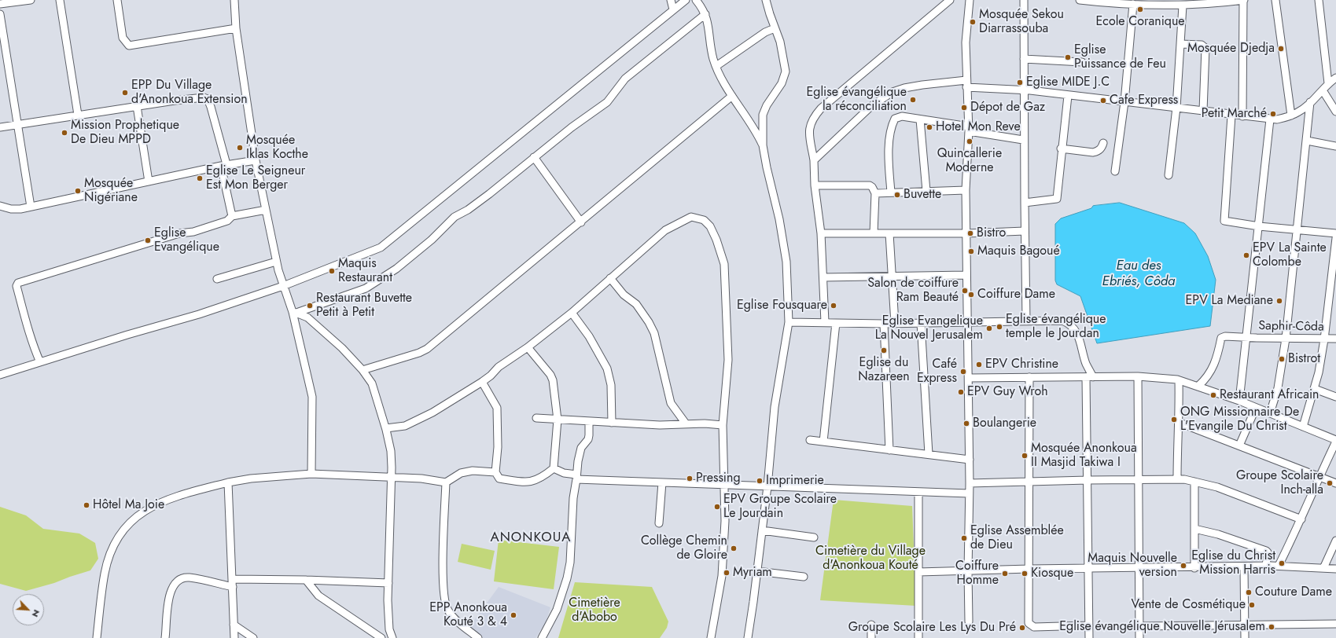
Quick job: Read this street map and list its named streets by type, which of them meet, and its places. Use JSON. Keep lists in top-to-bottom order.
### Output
{
  "streets": {
    "street": ["Saphir-Côda"]
  },
  "districts": ["ANONKOUA"],
  "water": ["Eau des Ebriés, Côda"],
  "parks": ["Cimetière du Village d'Anonkoua Kouté", "Cimetière d'Abobo"],
  "places": [
    "Ecole Coranique",
    "Mosquée Sekou Diarrassouba",
    "Mosquée Djedja",
    "Eglise Puissance de Feu",
    "Eglise MIDE J.C",
    "EPP Du Village d'Anonkoua Extension",
    "Eglise évangélique la réconciliation",
    "Cafe Express",
    "Dépot de Gaz",
    "Petit Marché",
    "Hotel Mon Reve",
    "Mission Prophetique De Dieu MPPD",
    "Quincallerie Moderne",
    "Mosquée Iklas Kocthe",
    "Eglise Le Seigneur Est Mon Berger",
    "Mosquée Nigériane",
    "Buvette",
    "Bistro",
    "Eglise Evangélique",
    "Maquis Bagoué",
    "EPV La Sainte Colombe",
    "Maquis Restaurant",
    "Salon de coiffure Ram Beauté",
    "Coiffure Dame",
    "EPV La Mediane",
    "Restaurant Buvette Petit à Petit",
    "Eglise Fousquare",
    "Eglise évangélique temple le Jourdan",
    "Eglise Evangelique La Nouvel Jerusalem",
    "Eglise du Nazareen",
    "Bistrot",
    "EPV Christine",
    "Café Express",
    "EPV Guy Wroh",
    "Restaurant Africain",
    "ONG Missionnaire De L'Evangile Du Christ",
    "Boulangerie",
    "Mosquée Anonkoua II Masjid Takiwa I",
    "Pressing",
    "Imprimerie",
    "Groupe Scolaire Inch-alla",
    "Hôtel Ma Joie",
    "EPV Groupe Scolaire Le Jourdain",
    "Eglise Assemblée de Dieu",
    "Collège Chemin de Gloire",
    "Eglise du Christ Mission Harris",
    "Maquis Nouvelle version",
    "Myriam",
    "Coiffure Homme",
    "Kiosque",
    "Couture Dame",
    "Vente de Cosmétique",
    "EPP Anonkoua Kouté 3 & 4",
    "Eglise évangélique Nouvelle Jérusalem",
    "Groupe Scolaire Les Lys Du Pré"
  ],
  "north": "bottom right"
}
